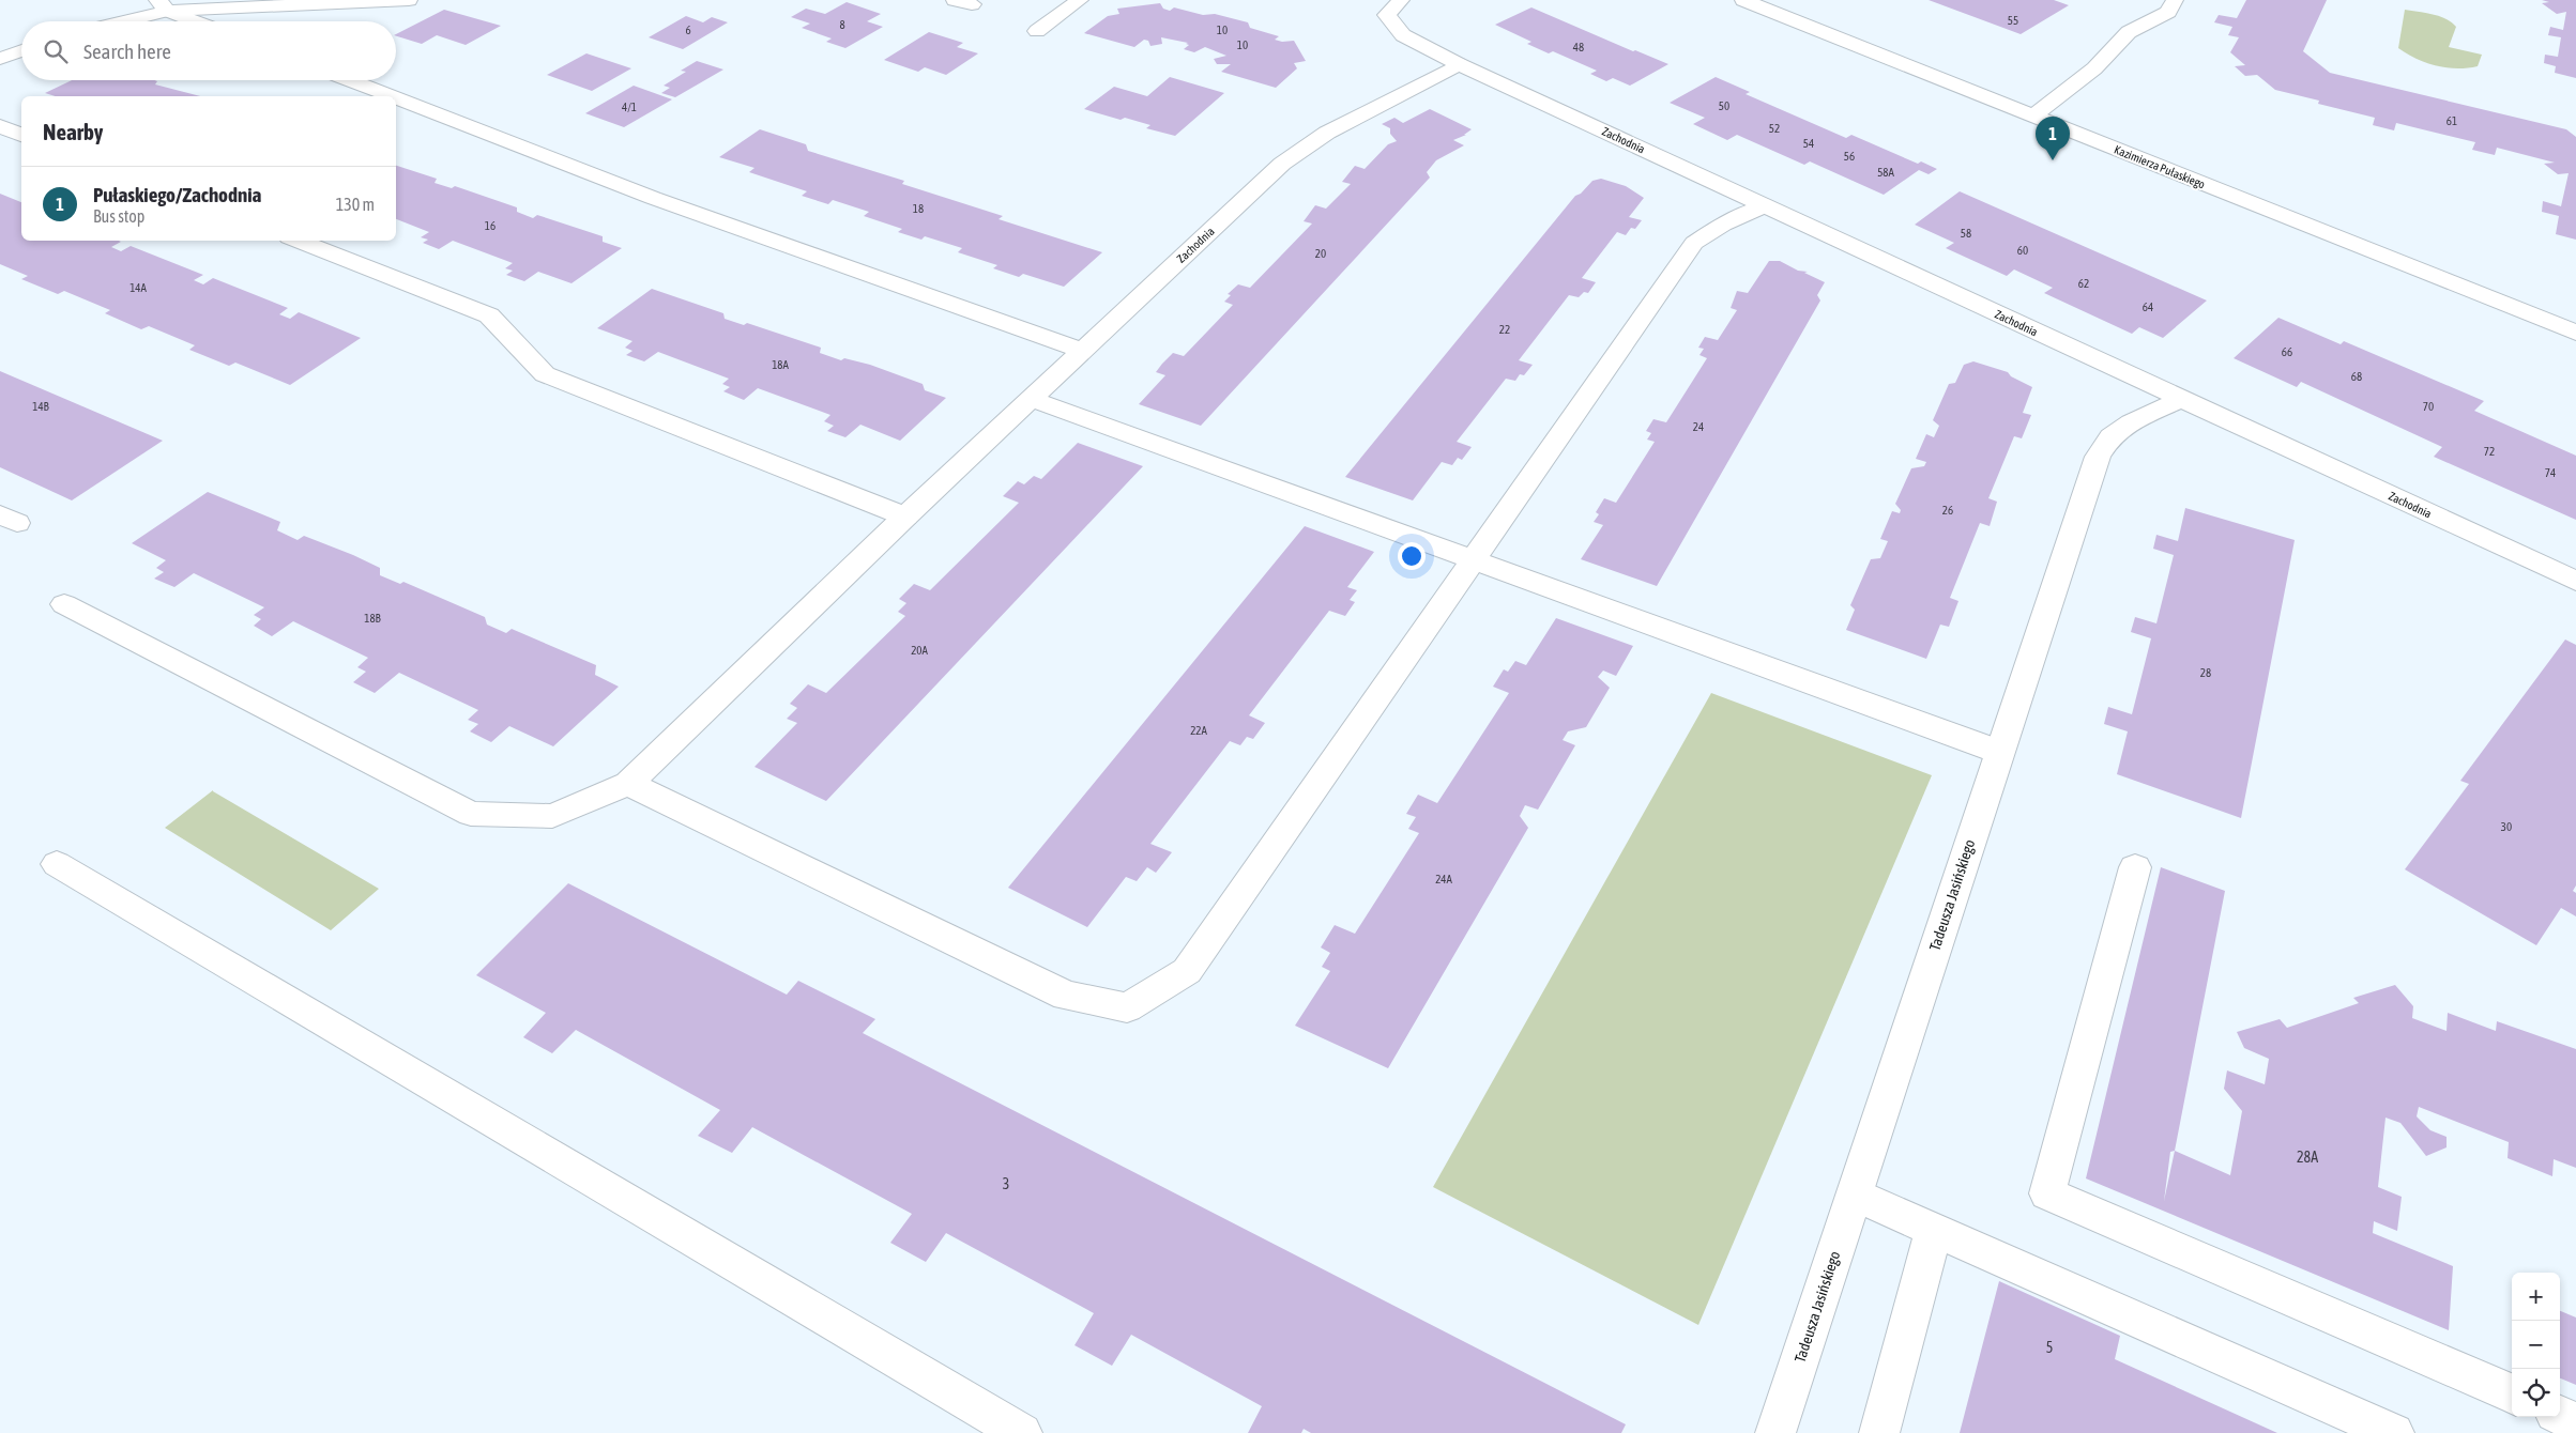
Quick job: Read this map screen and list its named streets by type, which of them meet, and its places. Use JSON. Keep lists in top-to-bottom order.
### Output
{
  "streets": {
    "street": ["Zachodnia", "Kazimierza Pułaskiego", "Tadeusza Jasińskiego"]
  },
  "crossings": [
    ["Zachodnia", "Tadeusza Jasińskiego"]
  ],
  "house_numbers": [
    "55",
    "8",
    "6",
    "10",
    "10",
    "48",
    "50",
    "4/1",
    "61",
    "52",
    "54",
    "56",
    "58A",
    "18",
    "16",
    "58",
    "60",
    "20",
    "62",
    "14A",
    "64",
    "22",
    "66",
    "18A",
    "68",
    "14B",
    "70",
    "24",
    "72",
    "74",
    "26",
    "18B",
    "20A",
    "28",
    "22A",
    "30",
    "24A",
    "28A",
    "3",
    "5"
  ],
  "page": {
    "search": "Search here",
    "heading": "Nearby",
    "pins": "1",
    "list": [
      {
        "mark": "1",
        "name": "Pułaskiego/Zachodnia",
        "note": "Bus stop",
        "value": "130 m"
      }
    ],
    "map_buttons": ["+", "−"]
  }
}
